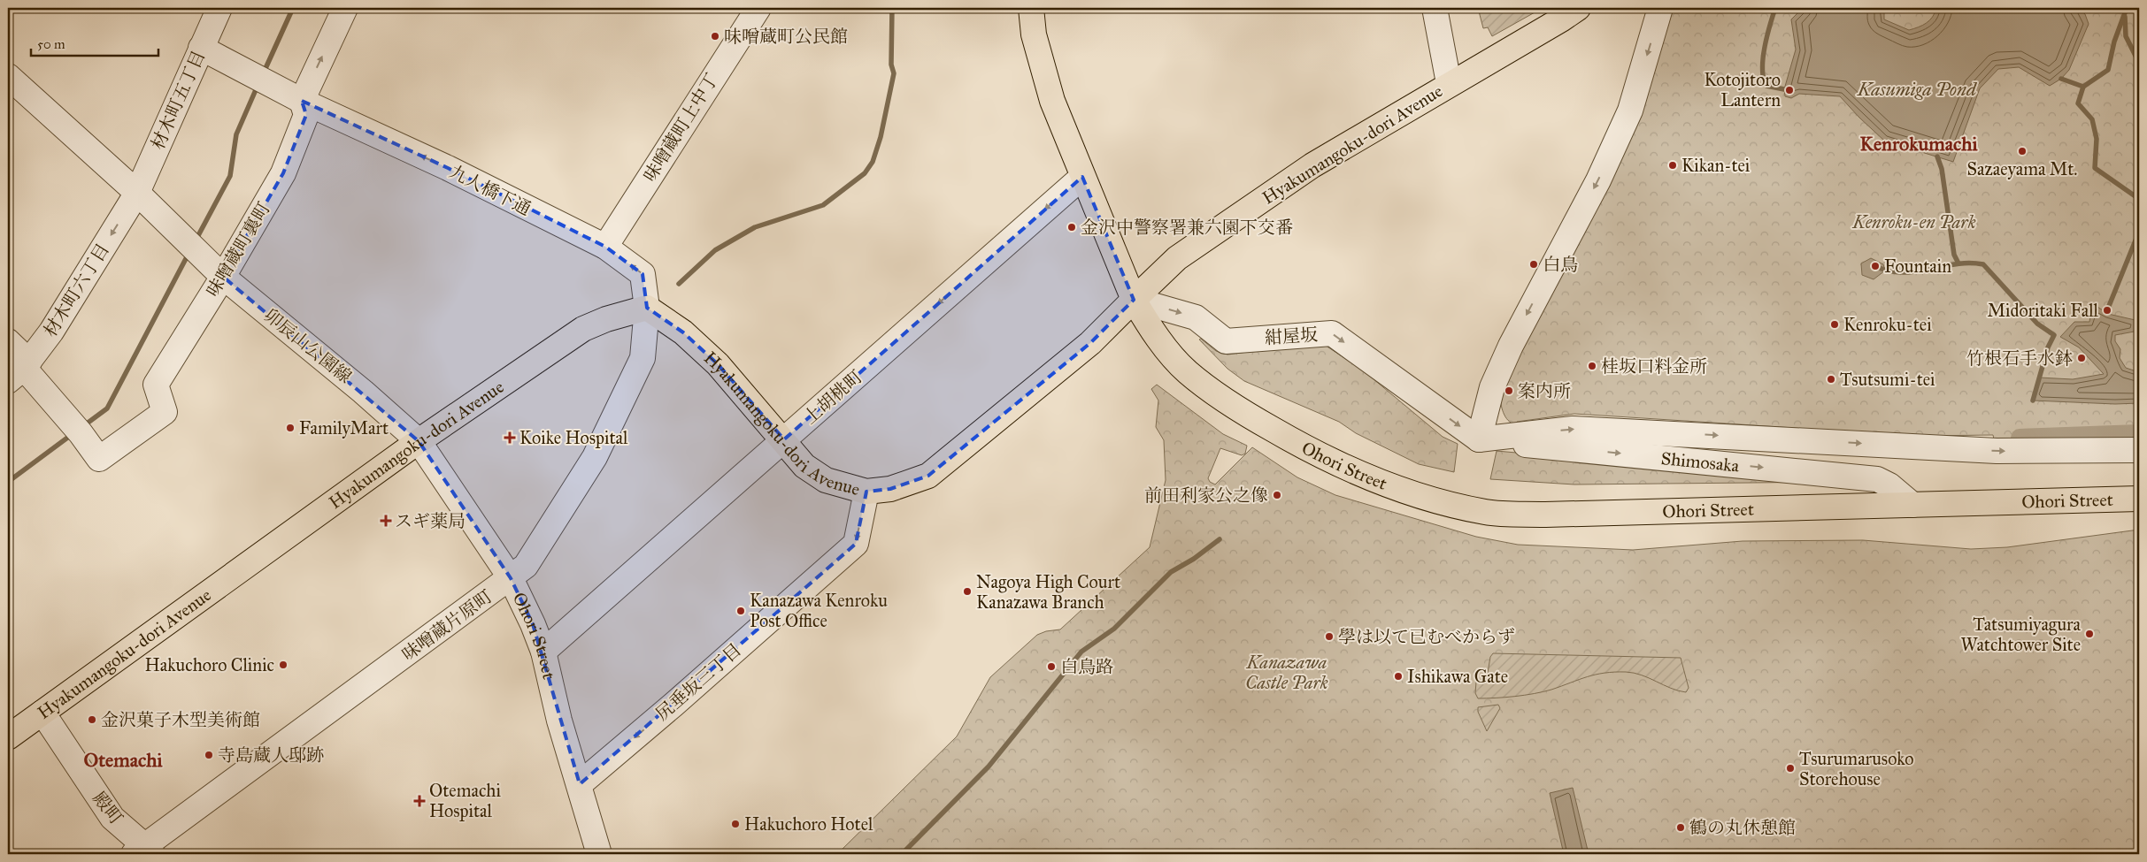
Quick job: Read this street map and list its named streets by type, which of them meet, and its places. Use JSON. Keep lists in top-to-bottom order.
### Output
{
  "streets": {
    "main road": ["Hyakumangoku-dori Avenue", "Ohori Street"],
    "street": [
      "材木町五丁目",
      "味噌蔵町上中丁",
      "九人橋下通",
      "味噌蔵町裏町",
      "材木町六丁目",
      "紺屋坂",
      "卯辰山公園線",
      "上胡桃町",
      "Shimosaka",
      "味噌蔵片原町",
      "尻垂坂三丁目",
      "殿町"
    ]
  },
  "crossings": [
    ["材木町五丁目", "九人橋下通"],
    ["材木町五丁目", "材木町六丁目"],
    ["材木町五丁目", "卯辰山公園線"],
    ["味噌蔵町上中丁", "九人橋下通"],
    ["Hyakumangoku-dori Avenue", "九人橋下通"],
    ["Hyakumangoku-dori Avenue", "紺屋坂"],
    ["Hyakumangoku-dori Avenue", "卯辰山公園線"],
    ["Hyakumangoku-dori Avenue", "上胡桃町"],
    ["Hyakumangoku-dori Avenue", "Ohori Street"],
    ["Hyakumangoku-dori Avenue", "味噌蔵片原町"],
    ["Hyakumangoku-dori Avenue", "尻垂坂三丁目"],
    ["Hyakumangoku-dori Avenue", "殿町"],
    ["九人橋下通", "味噌蔵町裏町"],
    ["九人橋下通", "味噌蔵片原町"],
    ["味噌蔵町裏町", "材木町六丁目"],
    ["味噌蔵町裏町", "卯辰山公園線"],
    ["材木町六丁目", "卯辰山公園線"],
    ["紺屋坂", "Shimosaka"],
    ["紺屋坂", "Ohori Street"],
    ["卯辰山公園線", "Ohori Street"],
    ["上胡桃町", "Ohori Street"],
    ["Shimosaka", "Ohori Street"],
    ["Ohori Street", "味噌蔵片原町"],
    ["Ohori Street", "尻垂坂三丁目"],
    ["味噌蔵片原町", "殿町"]
  ],
  "one_way": [
    "九人橋下通",
    "材木町六丁目",
    "紺屋坂",
    "上胡桃町",
    "尻垂坂三丁目"
  ],
  "districts": ["Kenrokumachi", "Otemachi"],
  "water": ["Kasumiga Pond"],
  "parks": ["Kenroku-en Park", "Kanazawa Castle Park"],
  "places": {
    "other": [
      "味噌蔵町公民館",
      "Kotojitoro Lantern",
      "Sazaeyama Mt.",
      "Kikan-tei",
      "金沢中警察署兼六園下交番",
      "白鳥",
      "Fountain",
      "Midoritaki Fall",
      "Kenroku-tei",
      "竹根石手水鉢",
      "桂坂口料金所",
      "Tsutsumi-tei",
      "案内所",
      "FamilyMart",
      "前田利家公之像",
      "Nagoya High Court Kanazawa Branch",
      "Kanazawa Kenroku Post Office",
      "Tatsumiyagura Watchtower Site",
      "學は以て已むべからず",
      "Hakuchoro Clinic",
      "白鳥路",
      "Ishikawa Gate",
      "金沢菓子木型美術館",
      "寺島蔵人邸跡",
      "Tsurumarusoko Storehouse",
      "Hakuchoro Hotel",
      "鶴の丸休憩館"
    ],
    "health": ["Koike Hospital", "スギ薬局", "Otemachi Hospital"]
  },
  "scale_bar": "50 m"
}
